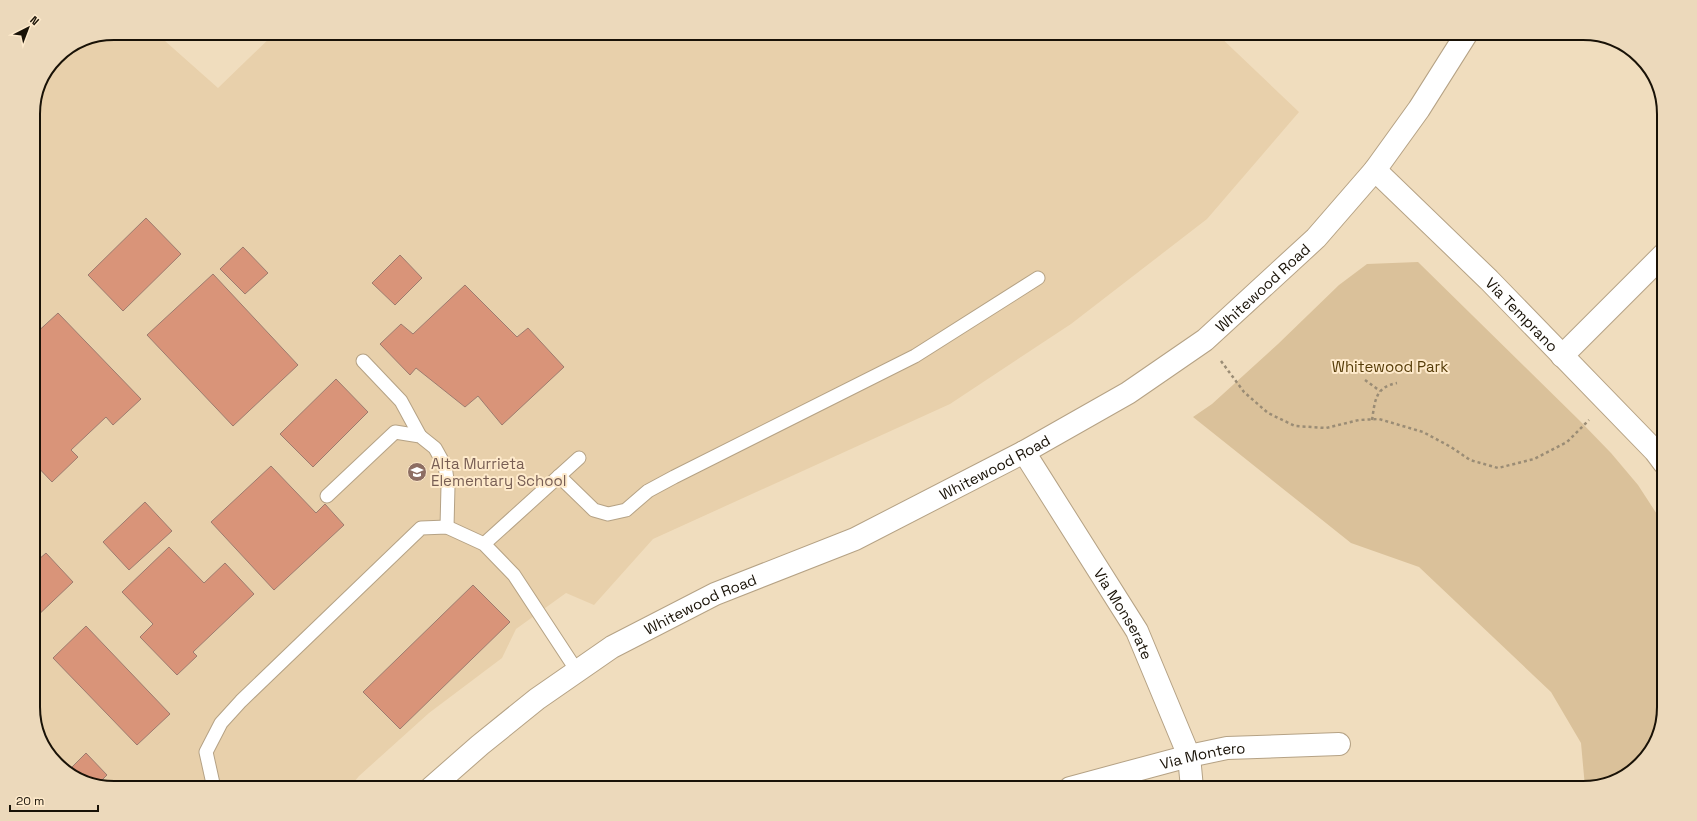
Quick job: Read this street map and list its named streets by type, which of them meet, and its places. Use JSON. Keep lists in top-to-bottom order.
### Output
{
  "streets": {
    "main road": [
      "Whitewood Road",
      "Via Temprano",
      "Via Monserate",
      "Via Montero"
    ]
  },
  "crossings": [
    ["Whitewood Road", "Via Temprano"],
    ["Whitewood Road", "Via Monserate"],
    ["Via Monserate", "Via Montero"]
  ],
  "parks": ["Whitewood Park"],
  "places": {
    "school or university": ["Alta Murrieta Elementary School"]
  },
  "scale_bar": "20 m",
  "north": "top right"
}
